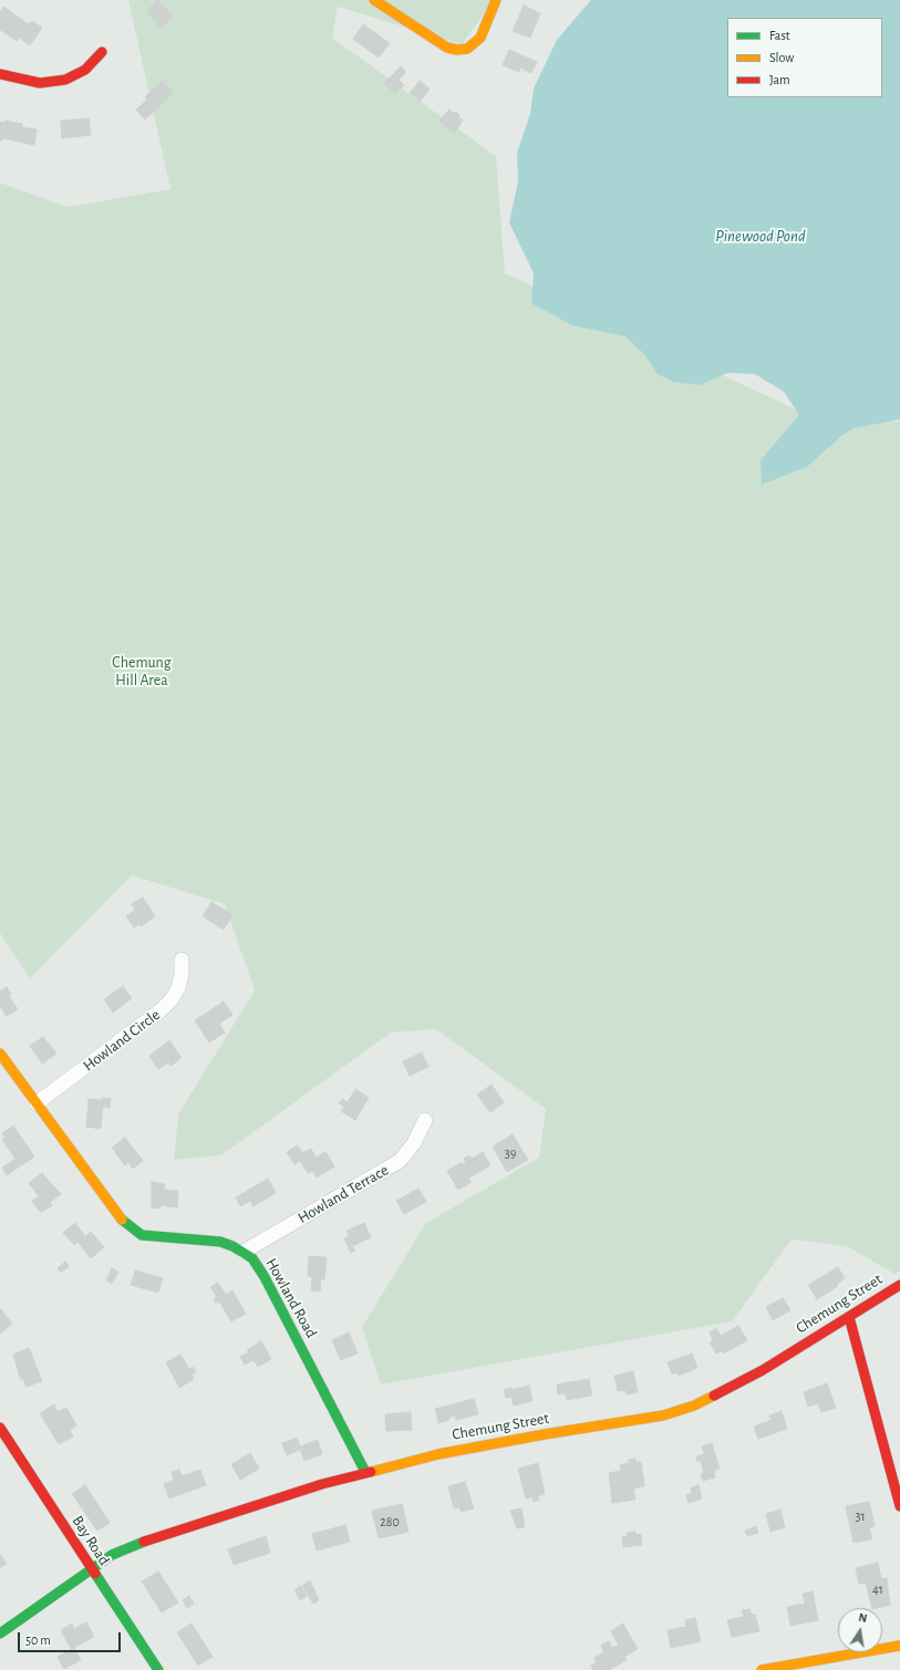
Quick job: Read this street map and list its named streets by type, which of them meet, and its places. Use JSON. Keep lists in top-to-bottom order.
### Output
{
  "streets": {
    "street": [
      "Howland Circle",
      "Howland Terrace",
      "Howland Road",
      "Chemung Street",
      "Bay Road"
    ]
  },
  "crossings": [
    ["Howland Circle", "Howland Road"],
    ["Howland Terrace", "Howland Road"],
    ["Howland Road", "Chemung Street"],
    ["Chemung Street", "Bay Road"]
  ],
  "water": ["Pinewood Pond"],
  "parks": ["Chemung Hill Area"],
  "house_numbers": [
    "39",
    "31",
    "280",
    "41"
  ],
  "legend": ["Fast", "Slow", "Jam"],
  "scale_bar": "50 m",
  "north": "top"
}
